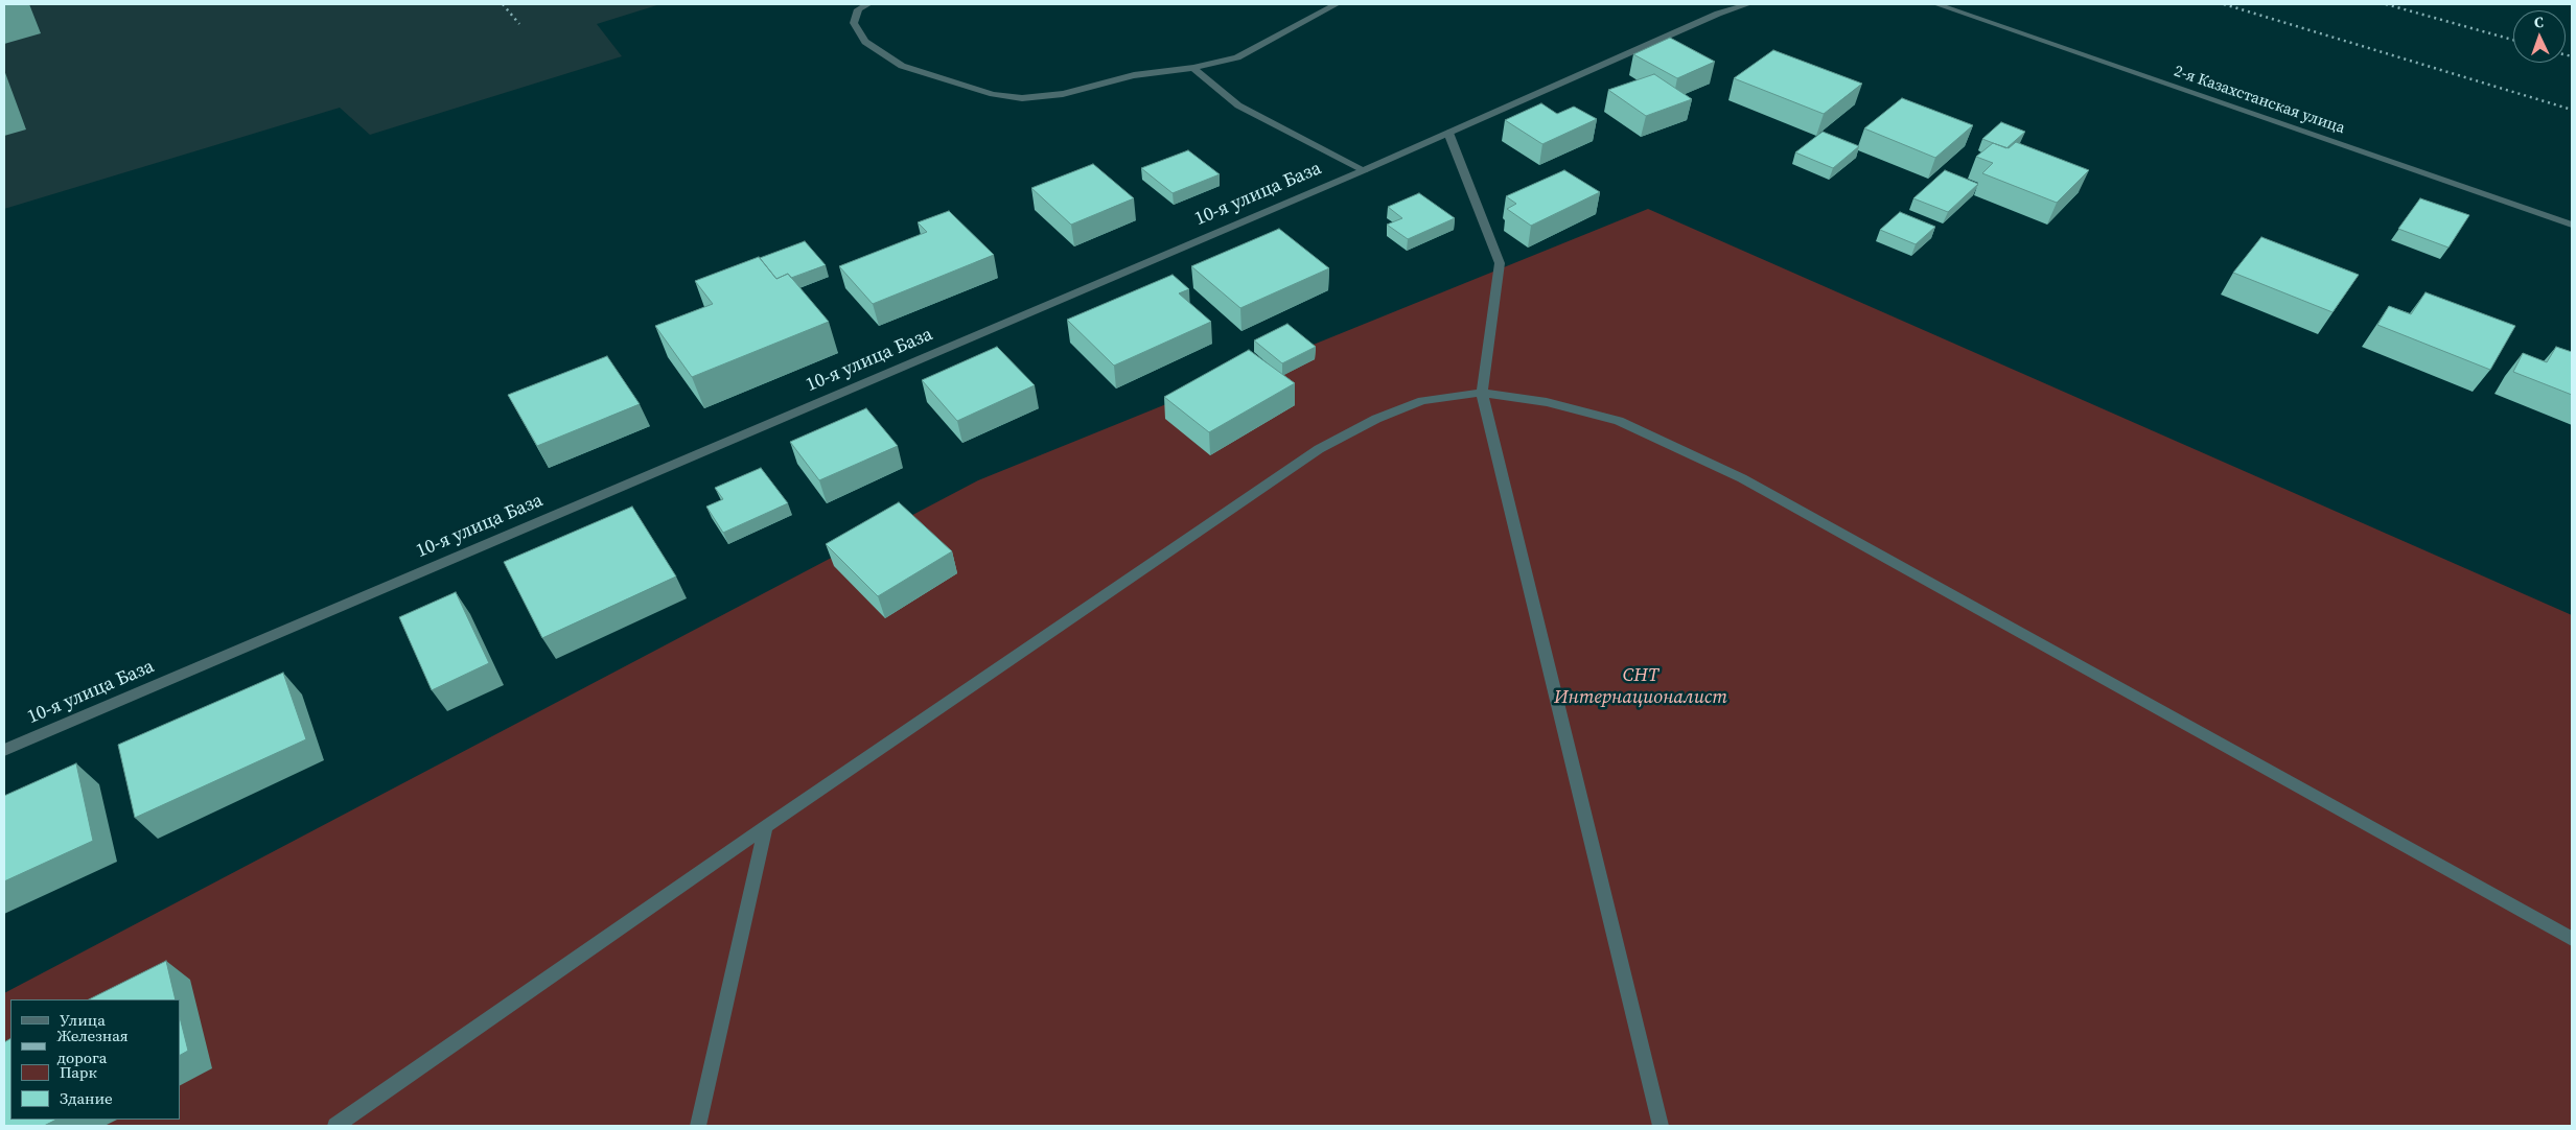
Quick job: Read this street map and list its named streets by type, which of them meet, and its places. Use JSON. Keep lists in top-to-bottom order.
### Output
{
  "streets": {
    "street": ["2-я Казахстанская улица", "10-я улица База"]
  },
  "parks": ["СНТ Интернационалист"],
  "legend": [
    "Улица",
    "Железная дорога",
    "Парк",
    "Здание"
  ],
  "north": "top"
}
